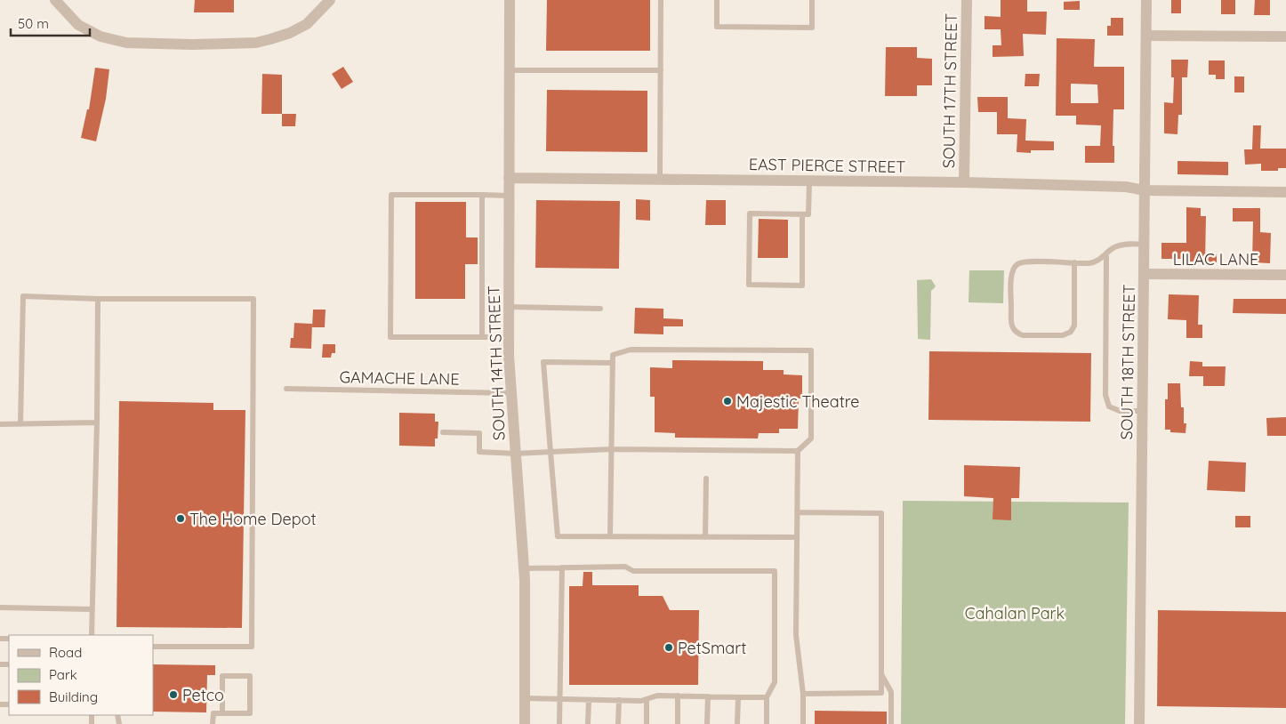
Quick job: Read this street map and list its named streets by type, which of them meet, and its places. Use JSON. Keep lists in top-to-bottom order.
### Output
{
  "streets": {
    "street": [
      "SOUTH 17TH STREET",
      "EAST PIERCE STREET",
      "LILAC LANE",
      "SOUTH 18TH STREET",
      "SOUTH 14TH STREET"
    ],
    "lane": ["GAMACHE LANE"]
  },
  "crossings": [
    ["SOUTH 17TH STREET", "EAST PIERCE STREET"],
    ["EAST PIERCE STREET", "SOUTH 18TH STREET"],
    ["EAST PIERCE STREET", "SOUTH 14TH STREET"],
    ["LILAC LANE", "SOUTH 18TH STREET"],
    ["SOUTH 14TH STREET", "GAMACHE LANE"]
  ],
  "parks": ["Cahalan Park"],
  "places": [
    "Majestic Theatre",
    "The Home Depot",
    "PetSmart",
    "Petco"
  ],
  "legend": ["Road", "Park", "Building"],
  "scale_bar": "50 m"
}
